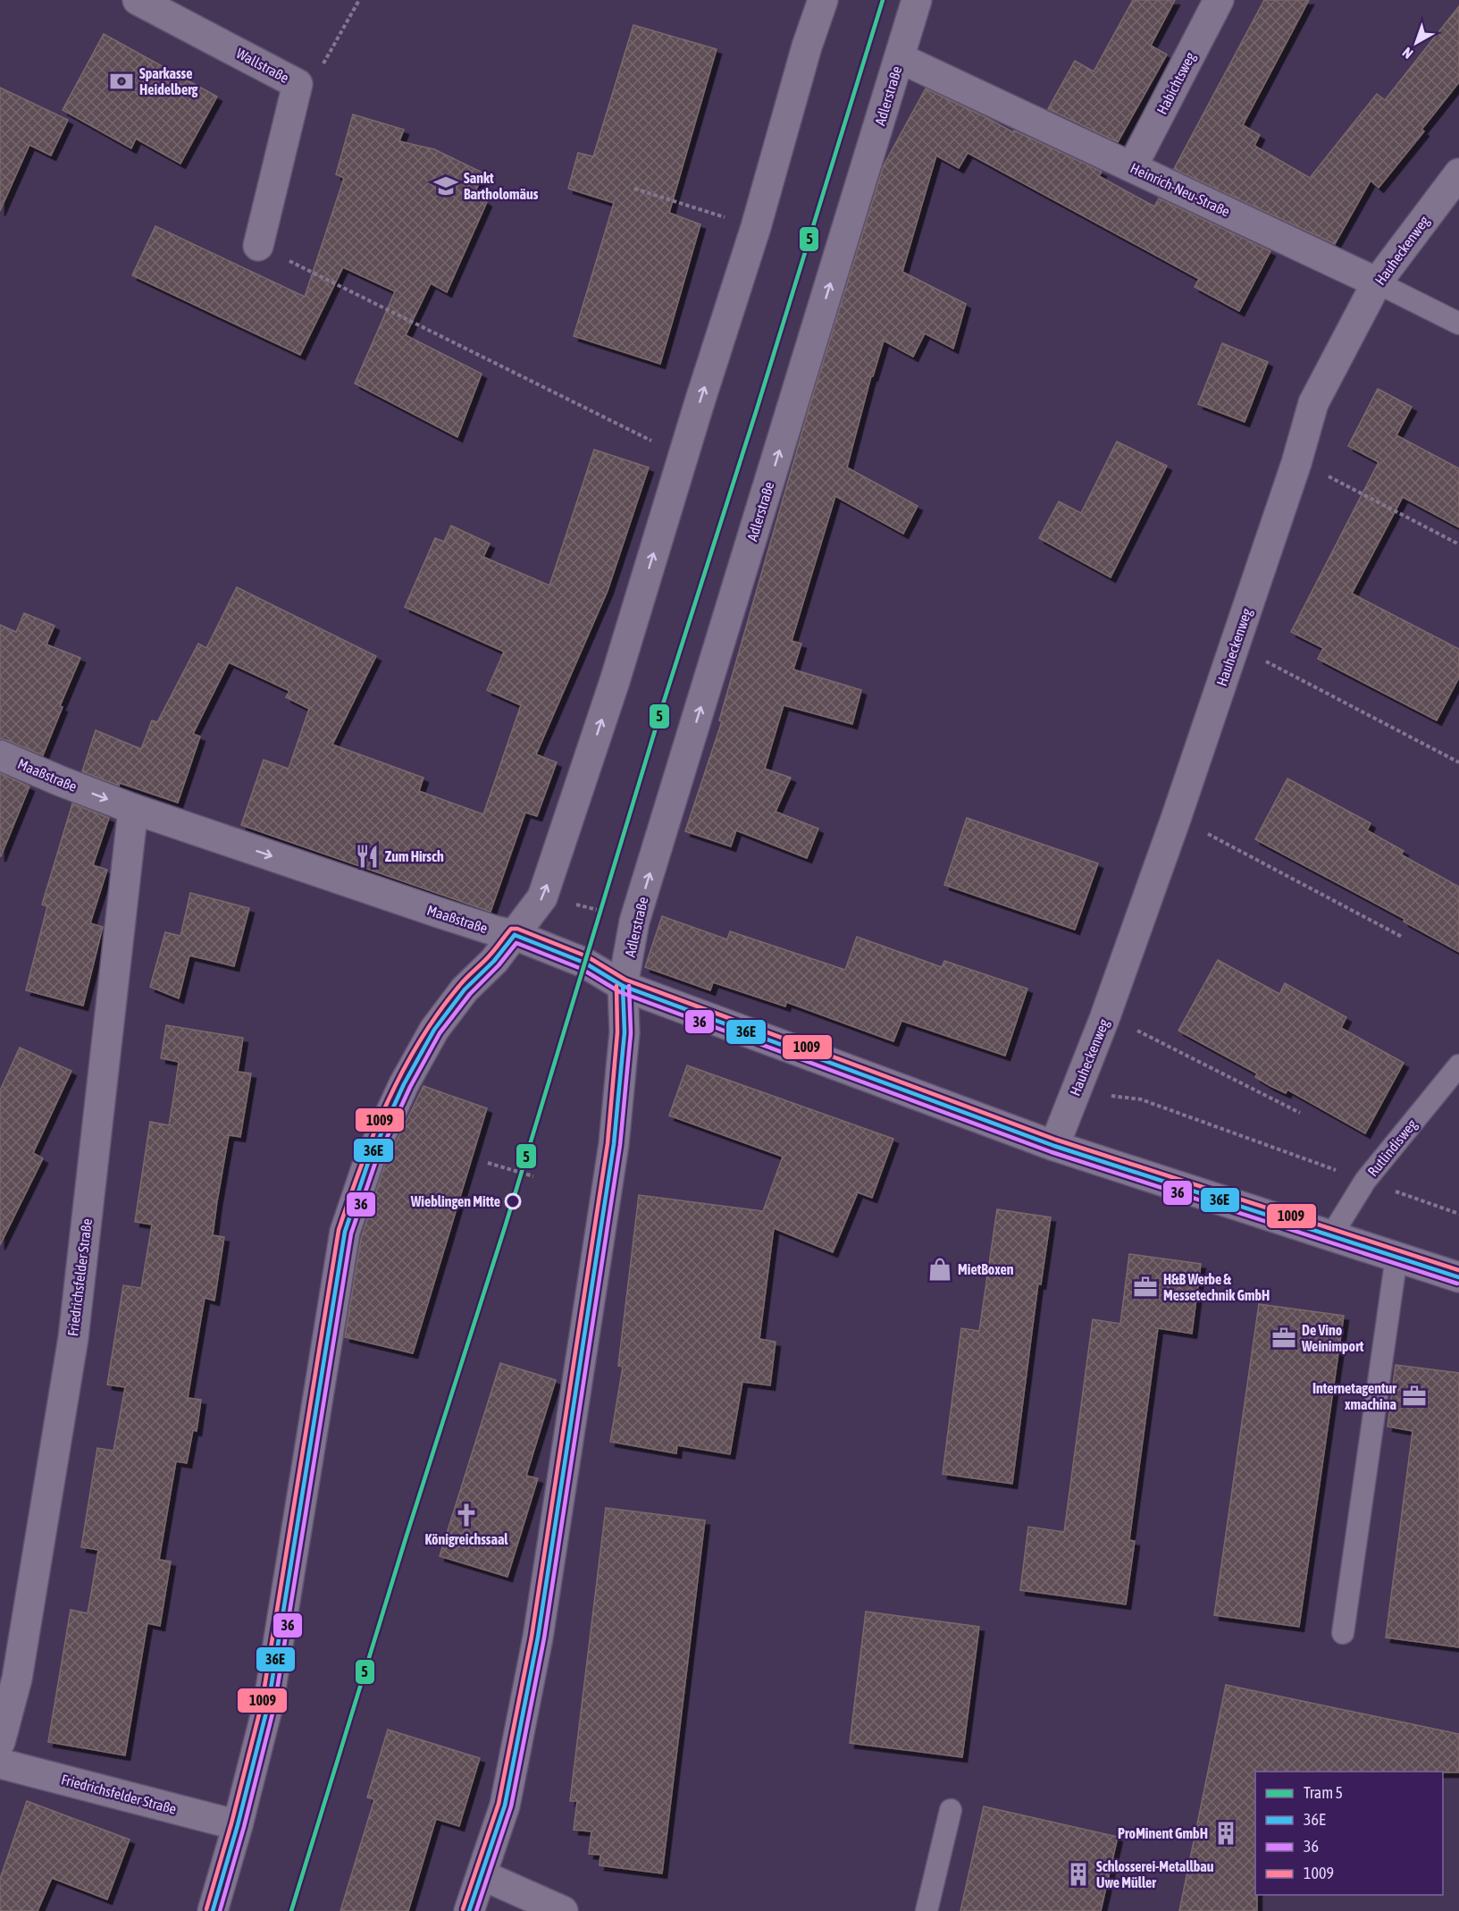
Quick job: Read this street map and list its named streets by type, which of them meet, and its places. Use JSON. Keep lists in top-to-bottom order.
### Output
{
  "streets": {
    "street": [
      "Wallstraße",
      "Habichtsweg",
      "Adlerstraße",
      "Heinrich-Neu-Straße",
      "Hauheckenweg",
      "Maaßstraße",
      "Friedrichsfelder Straße"
    ],
    "lane": ["Rutlindisweg"]
  },
  "crossings": [
    ["Habichtsweg", "Heinrich-Neu-Straße"],
    ["Adlerstraße", "Heinrich-Neu-Straße"],
    ["Adlerstraße", "Maaßstraße"],
    ["Heinrich-Neu-Straße", "Hauheckenweg"],
    ["Hauheckenweg", "Maaßstraße"],
    ["Maaßstraße", "Rutlindisweg"],
    ["Maaßstraße", "Friedrichsfelder Straße"]
  ],
  "places": {
    "bank": ["Sparkasse Heidelberg"],
    "school or university": ["Sankt Bartholomäus"],
    "restaurant": ["Zum Hirsch"],
    "other": ["Wieblingen Mitte"],
    "shop": ["MietBoxen"],
    "office": ["H&B Werbe & Messetechnik GmbH", "De Vino Weinimport", "Internetagentur xmachina"],
    "church": ["Königreichssaal"],
    "building": ["ProMinent GmbH", "Schlosserei-Metallbau Uwe Müller"]
  },
  "lines": [
    "tram line 5",
    "transit line 1009",
    "transit line 36E",
    "transit line 36"
  ],
  "legend": [
    "Tram 5",
    "36E",
    "36",
    "1009"
  ],
  "north": "bottom left"
}
